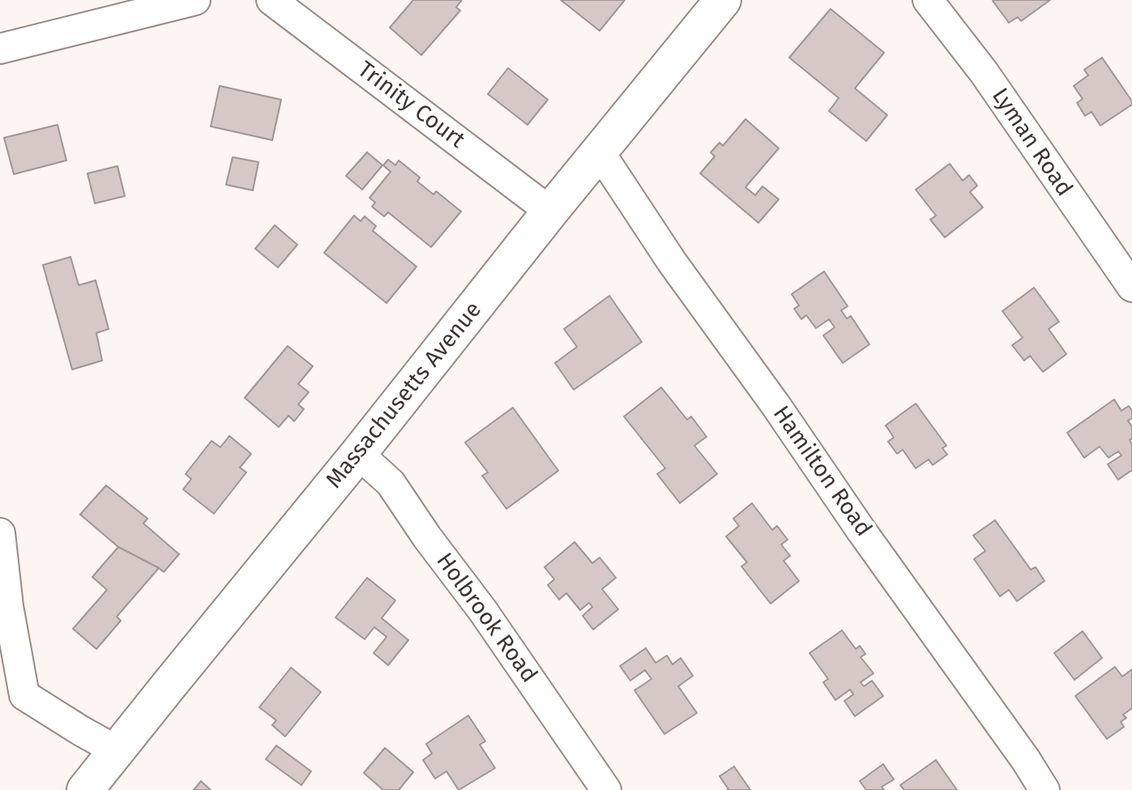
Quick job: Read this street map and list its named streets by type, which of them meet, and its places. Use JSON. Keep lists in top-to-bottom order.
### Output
{
  "streets": {
    "main road": ["Massachusetts Avenue"],
    "street": [
      "Trinity Court",
      "Lyman Road",
      "Hamilton Road",
      "Holbrook Road"
    ]
  },
  "crossings": [
    ["Trinity Court", "Massachusetts Avenue"],
    ["Massachusetts Avenue", "Hamilton Road"],
    ["Massachusetts Avenue", "Holbrook Road"]
  ]
}
